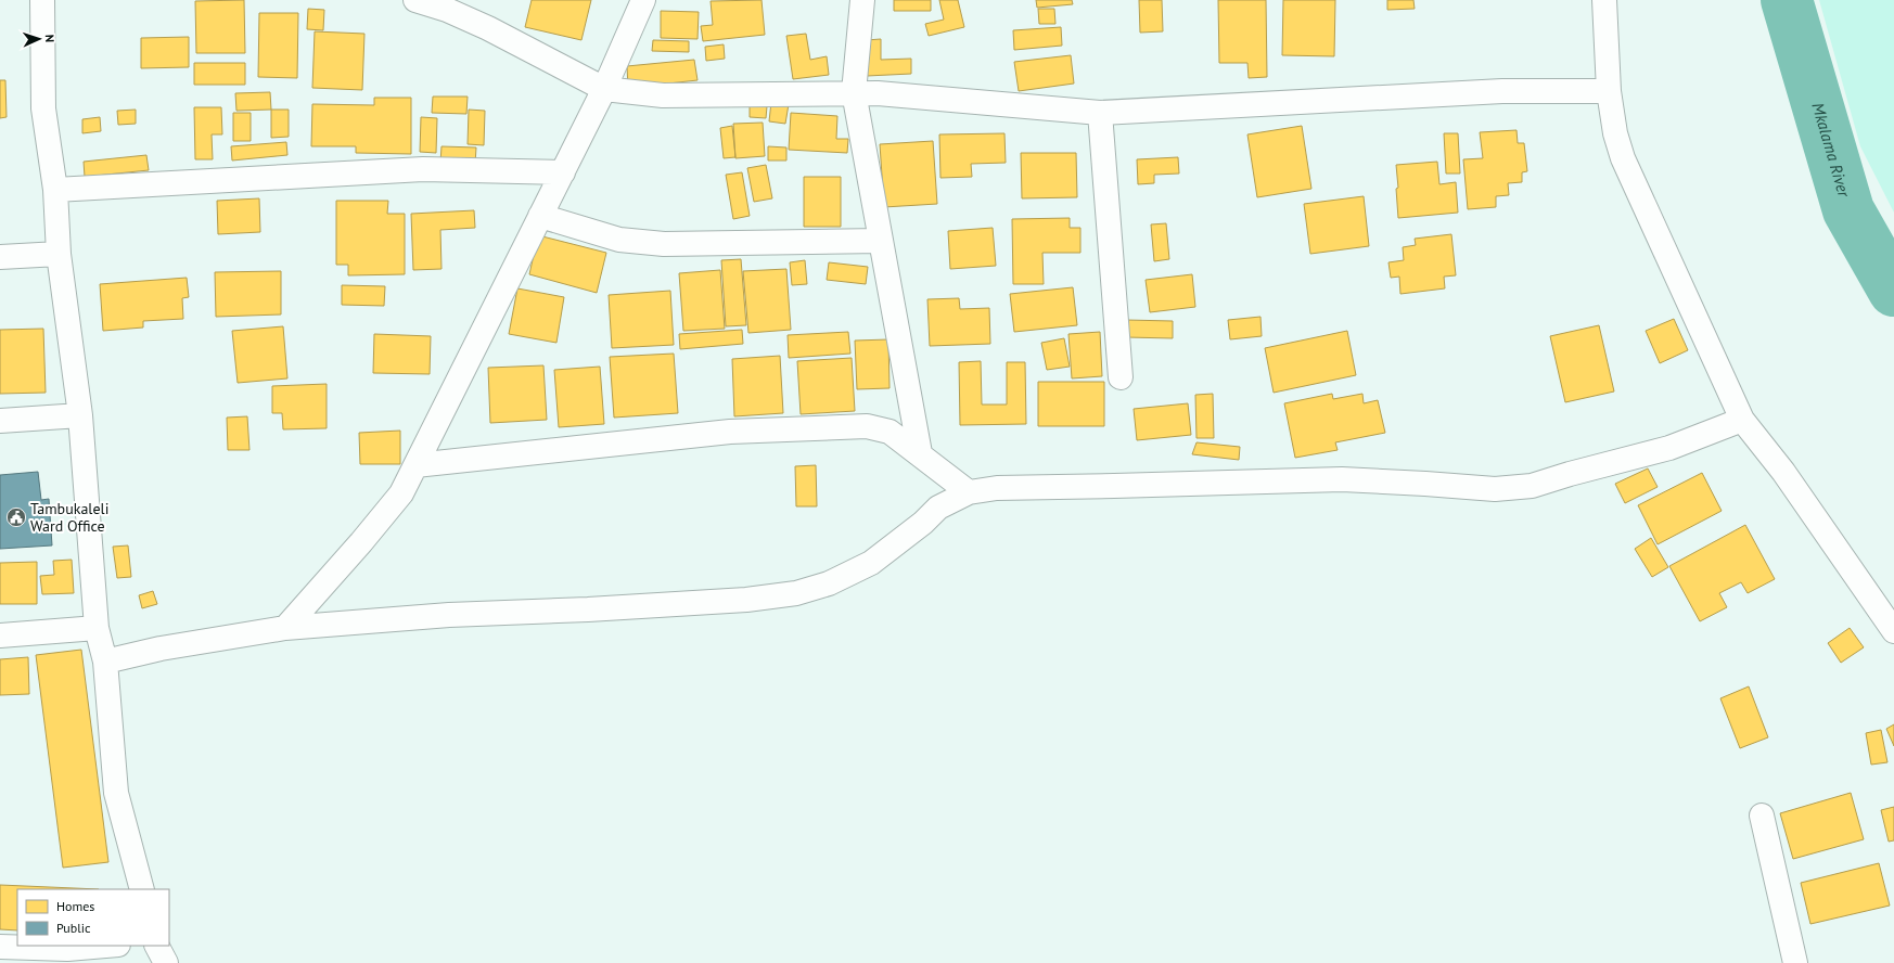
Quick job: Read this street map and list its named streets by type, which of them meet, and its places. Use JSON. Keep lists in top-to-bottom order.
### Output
{
  "water": ["Mkalama River"],
  "places": {
    "public building": ["Tambukaleli Ward Office"]
  },
  "legend": ["Homes", "Public"],
  "north": "right"
}
